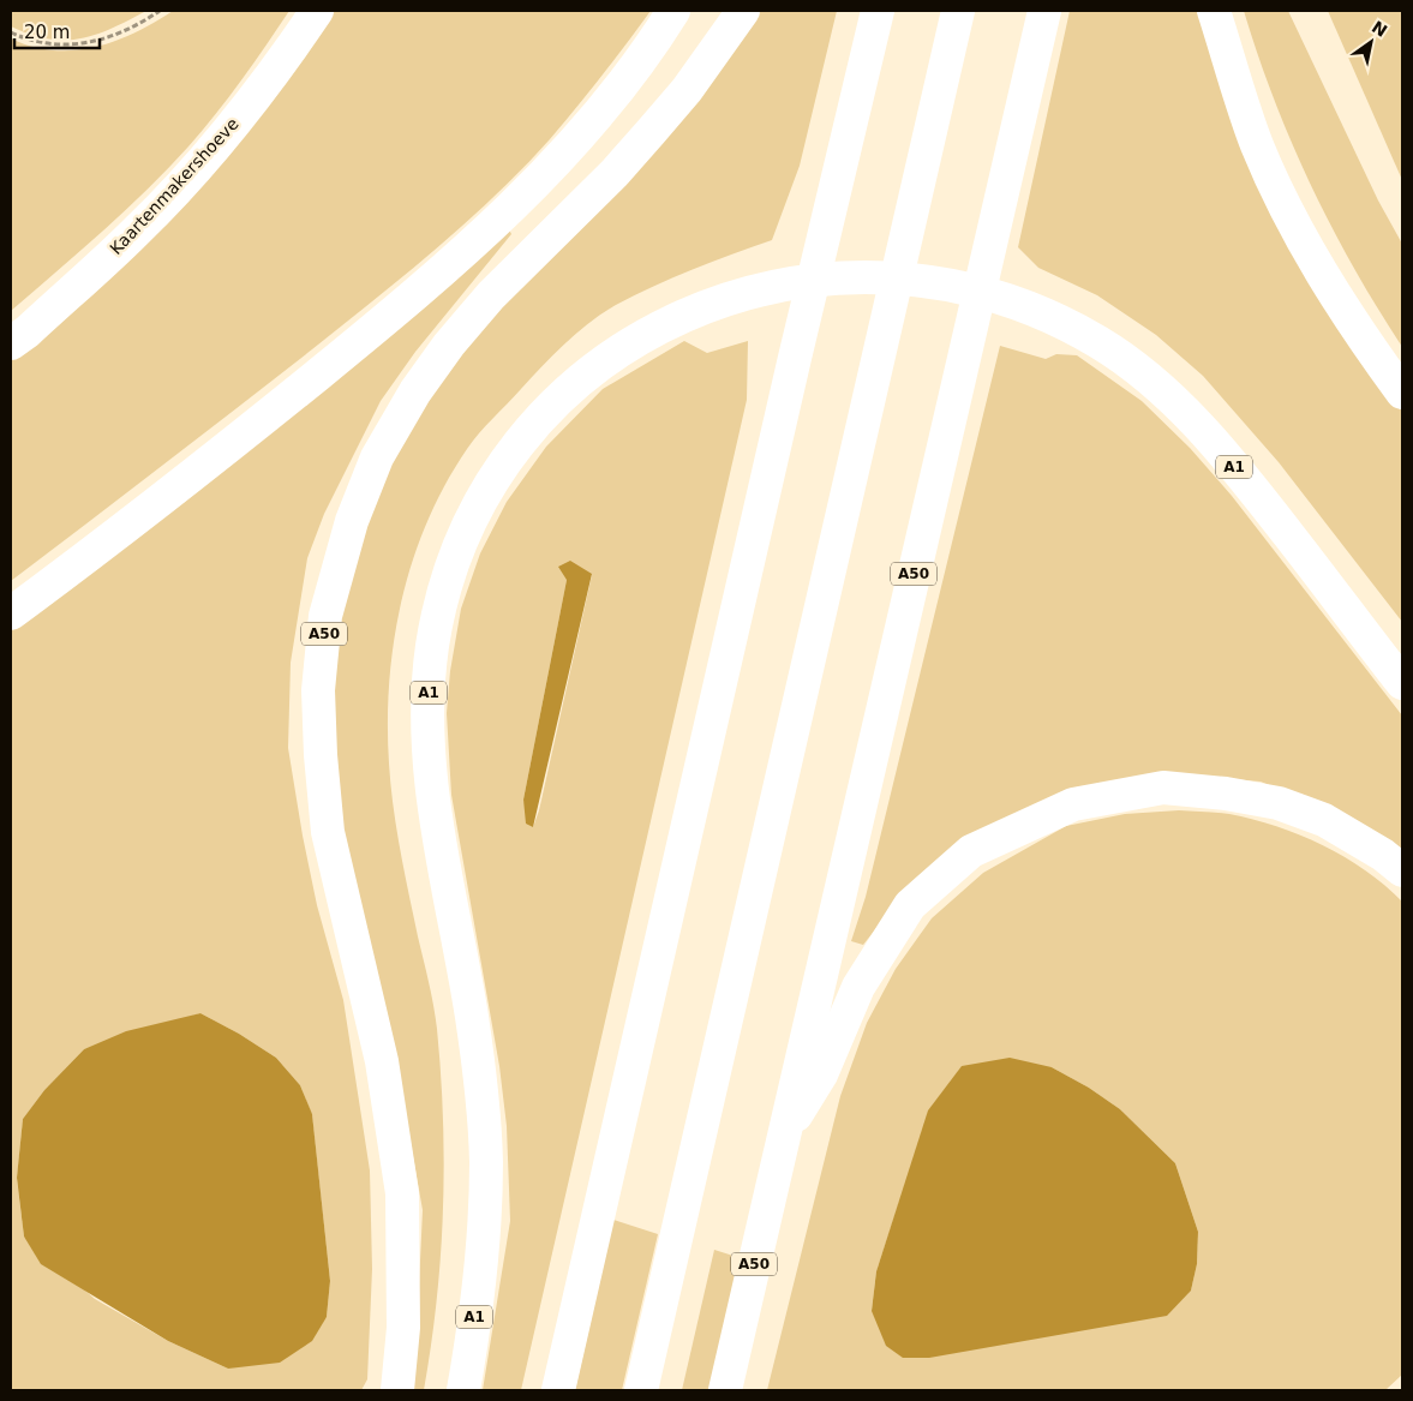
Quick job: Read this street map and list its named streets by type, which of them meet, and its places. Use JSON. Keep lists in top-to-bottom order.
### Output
{
  "streets": {
    "main road": ["Kaartenmakershoeve", "A1", "A50"]
  },
  "scale_bar": "20 m",
  "north": "top right"
}
